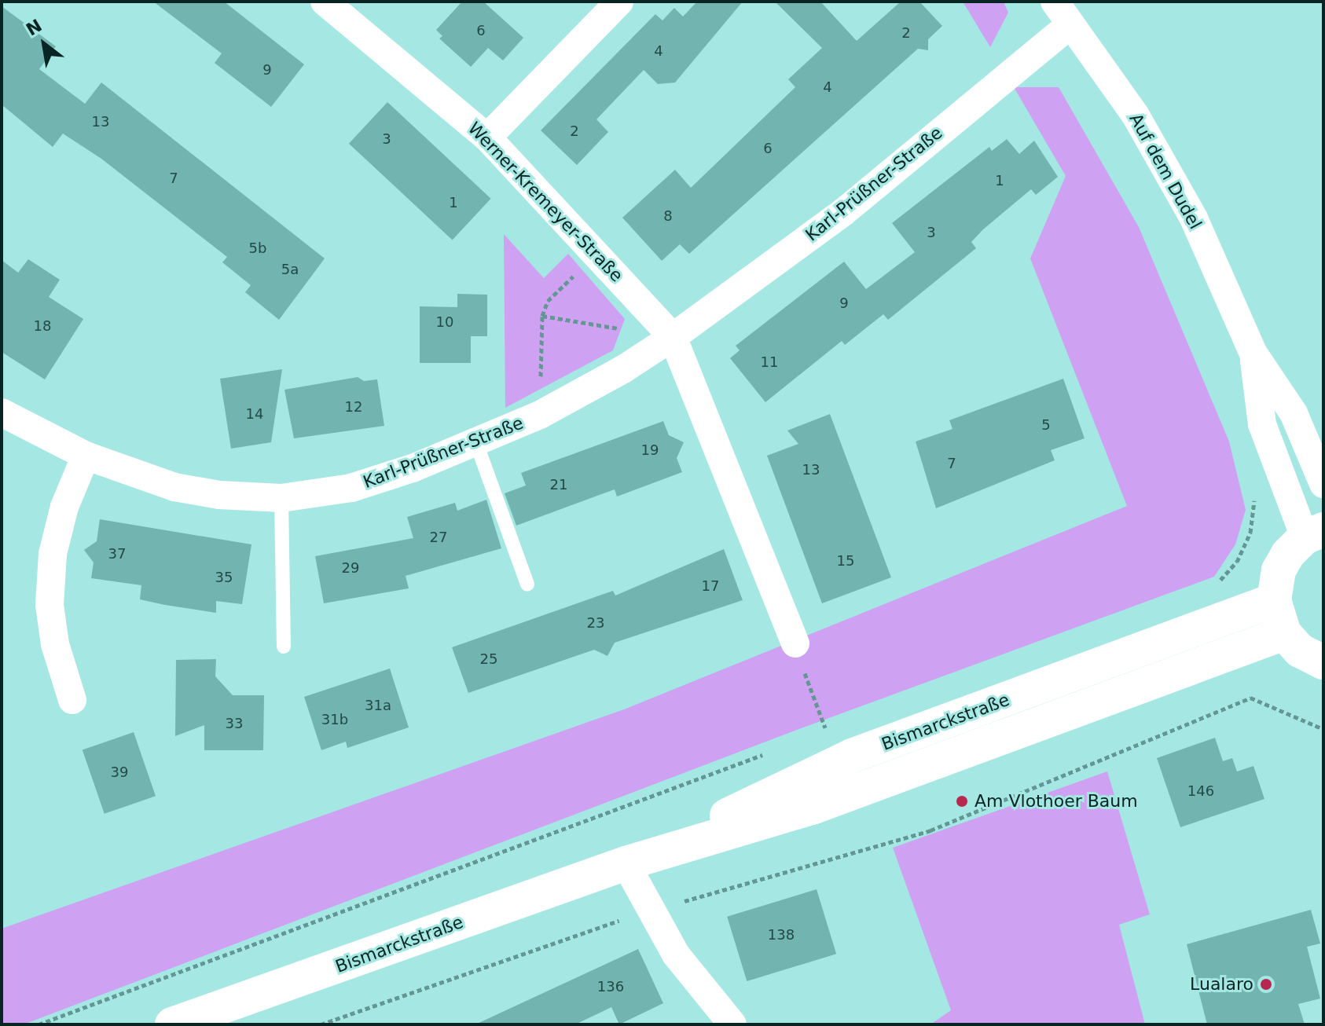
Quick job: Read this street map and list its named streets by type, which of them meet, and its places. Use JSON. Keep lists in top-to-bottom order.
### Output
{
  "streets": {
    "main road": ["Bismarckstraße"],
    "street": ["Auf dem Dudel", "Karl-Prüßner-Straße", "Werner-Kremeyer-Straße"]
  },
  "crossings": [
    ["Auf dem Dudel", "Karl-Prüßner-Straße"],
    ["Karl-Prüßner-Straße", "Werner-Kremeyer-Straße"]
  ],
  "places": ["Am Vlothoer Baum", "Lualaro"],
  "house_numbers": [
    "6",
    "2",
    "4",
    "9",
    "4",
    "13",
    "2",
    "3",
    "6",
    "7",
    "1",
    "1",
    "8",
    "3",
    "5b",
    "5a",
    "9",
    "10",
    "18",
    "11",
    "12",
    "14",
    "5",
    "19",
    "7",
    "13",
    "21",
    "27",
    "37",
    "15",
    "29",
    "35",
    "17",
    "23",
    "25",
    "31a",
    "31b",
    "33",
    "39",
    "146",
    "138",
    "136"
  ],
  "north": "top left"
}
